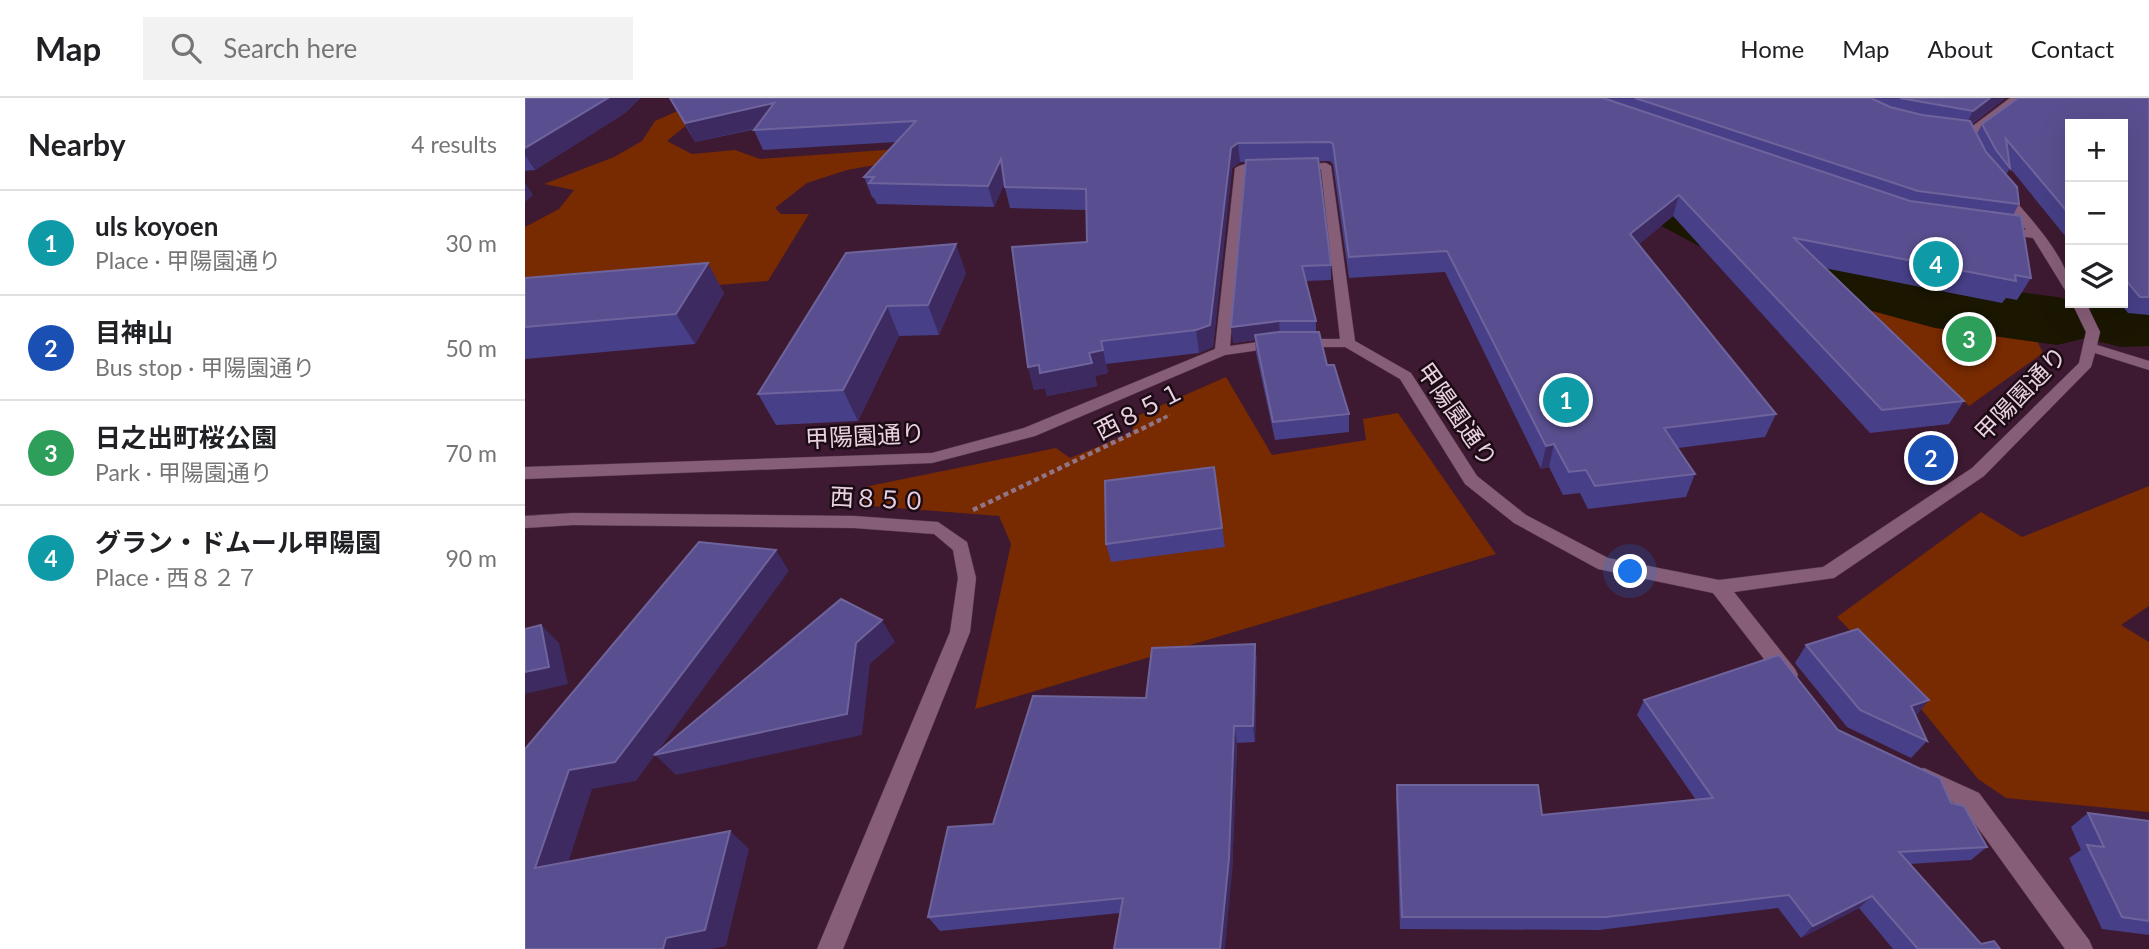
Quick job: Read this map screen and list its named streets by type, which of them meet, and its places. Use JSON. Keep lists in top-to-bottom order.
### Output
{
  "streets": {
    "street": ["甲陽園通り", "西８５０"],
    "path": ["西８５１"]
  },
  "crossings": [
    ["西８５１", "西８５０"]
  ],
  "page": {
    "header": "Map",
    "search": "Search here",
    "nav": [
      "Home",
      "Map",
      "About",
      "Contact"
    ],
    "heading": ["Nearby", "4 results"],
    "map_buttons": ["+", "−"],
    "list": [
      {
        "mark": "1",
        "name": "uls koyoen",
        "note": "Place · 甲陽園通り",
        "value": "30 m"
      },
      {
        "mark": "2",
        "name": "目神山",
        "note": "Bus stop · 甲陽園通り",
        "value": "50 m"
      },
      {
        "mark": "3",
        "name": "日之出町桜公園",
        "note": "Park · 甲陽園通り",
        "value": "70 m"
      },
      {
        "mark": "4",
        "name": "グラン・ドムール甲陽園",
        "note": "Place · 西８２７",
        "value": "90 m"
      }
    ],
    "pins": [
      "4",
      "3",
      "1",
      "2"
    ]
  }
}
